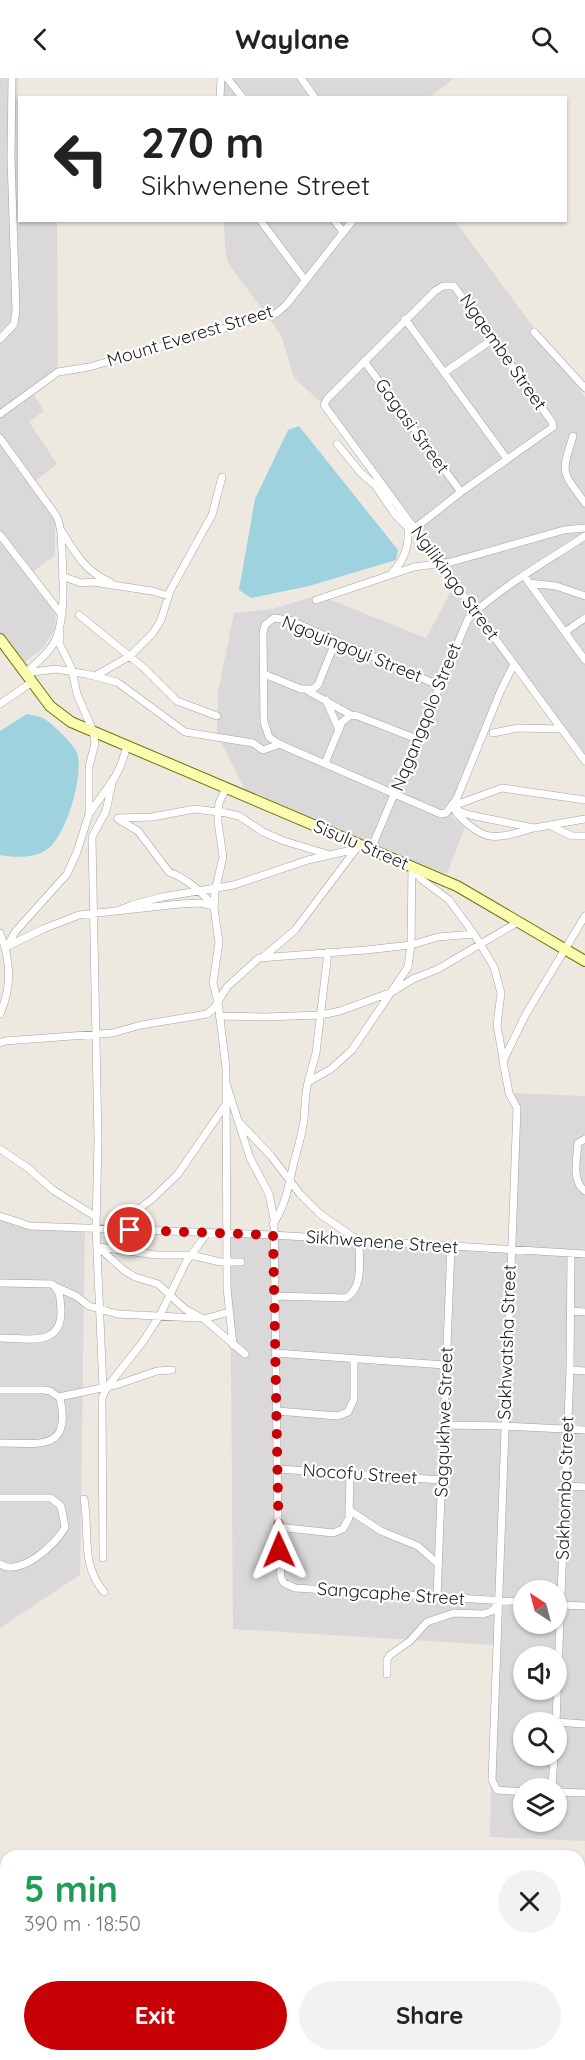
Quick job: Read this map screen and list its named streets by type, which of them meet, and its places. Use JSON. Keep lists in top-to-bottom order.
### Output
{
  "streets": {
    "street": [
      "Mount Everest Street",
      "Ngqembe Street",
      "Gagasi Street",
      "Ngilikingo Street",
      "Ngoyingoyi Street",
      "Nqgangqolo Street",
      "Sisulu Street",
      "Sikhwenene Street",
      "Sakhwatsha Street",
      "Sagqukhwe Street",
      "Nocofu Street",
      "Sakhomba Street",
      "Sangcaphe Street"
    ]
  },
  "crossings": [
    ["Ngqembe Street", "Gagasi Street"],
    ["Ngqembe Street", "Ngilikingo Street"],
    ["Ngilikingo Street", "Nqgangqolo Street"],
    ["Ngoyingoyi Street", "Nqgangqolo Street"],
    ["Nqgangqolo Street", "Sisulu Street"],
    ["Sisulu Street", "Sakhwatsha Street"],
    ["Sikhwenene Street", "Sakhwatsha Street"],
    ["Sikhwenene Street", "Sagqukhwe Street"],
    ["Sikhwenene Street", "Sakhomba Street"],
    ["Sikhwenene Street", "Sangcaphe Street"],
    ["Sakhwatsha Street", "Sangcaphe Street"],
    ["Sagqukhwe Street", "Nocofu Street"],
    ["Sagqukhwe Street", "Sangcaphe Street"],
    ["Nocofu Street", "Sangcaphe Street"]
  ],
  "north": "top left",
  "page": {
    "header": "Waylane",
    "turn": ["270 m", "Sikhwenene Street"],
    "heading": ["5 min", "390 m · 18:50"],
    "buttons": ["Exit", "Share"]
  }
}
